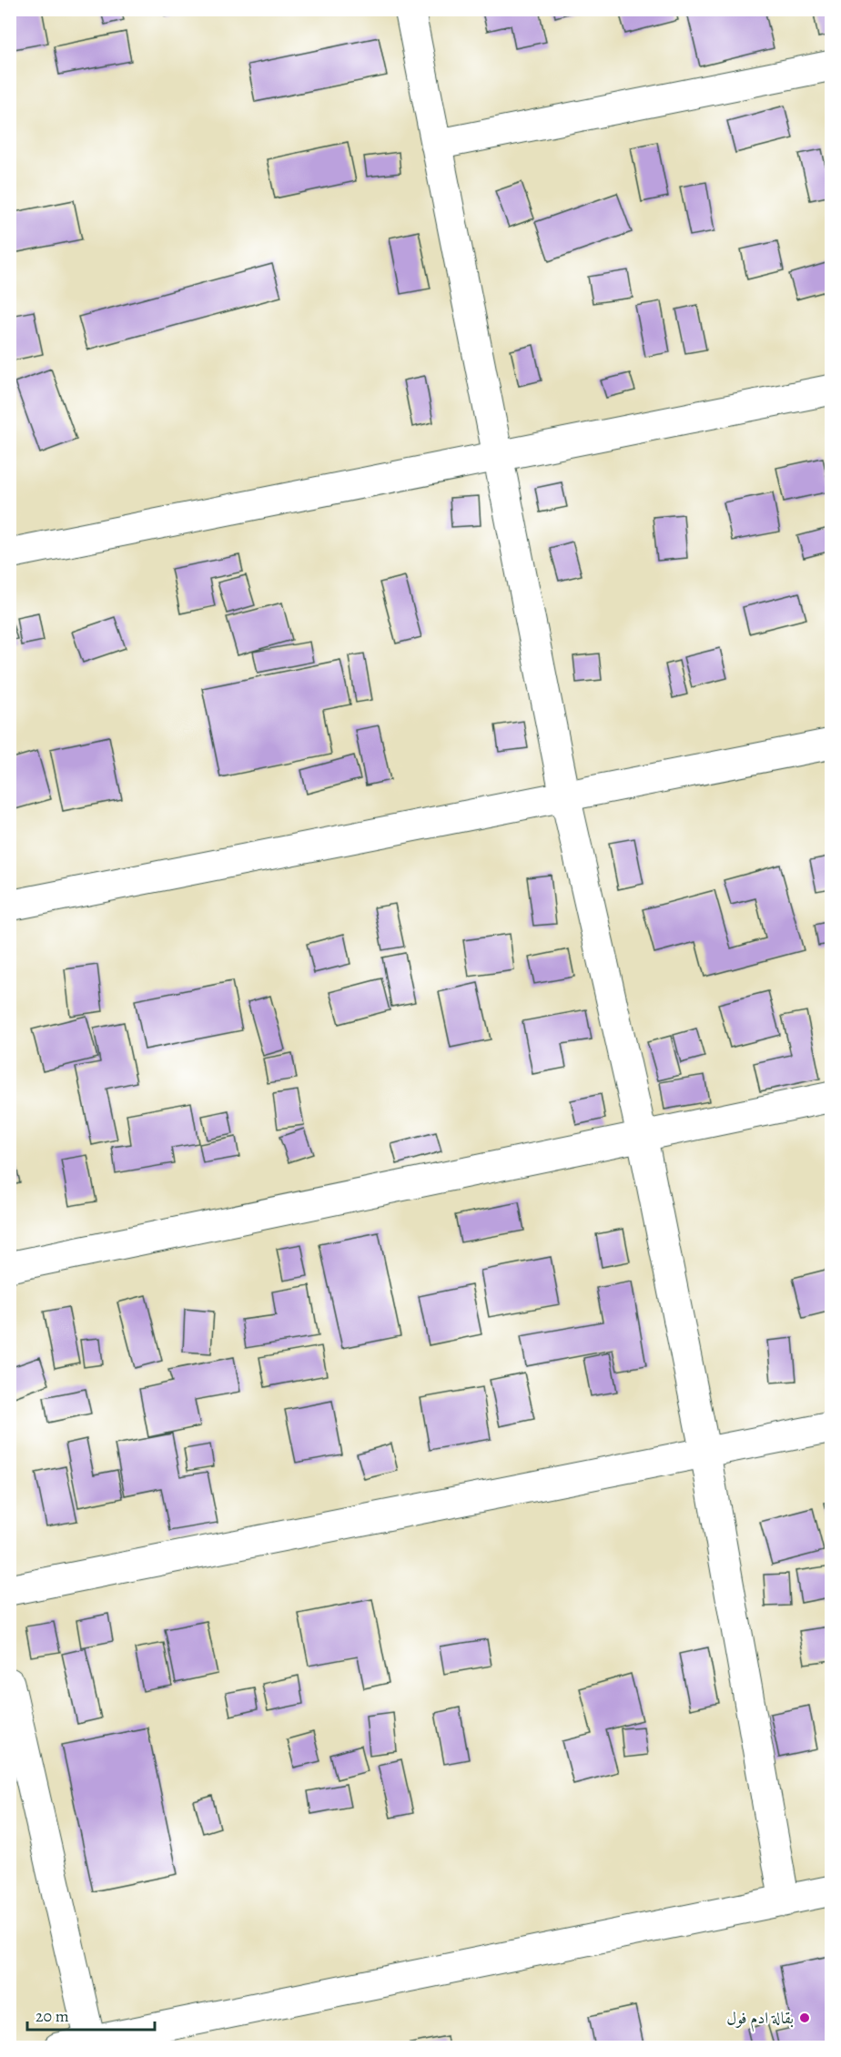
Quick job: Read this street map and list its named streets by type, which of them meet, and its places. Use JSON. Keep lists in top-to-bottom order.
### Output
{
  "places": ["بقالة ادم فول"],
  "scale_bar": "20 m"
}
